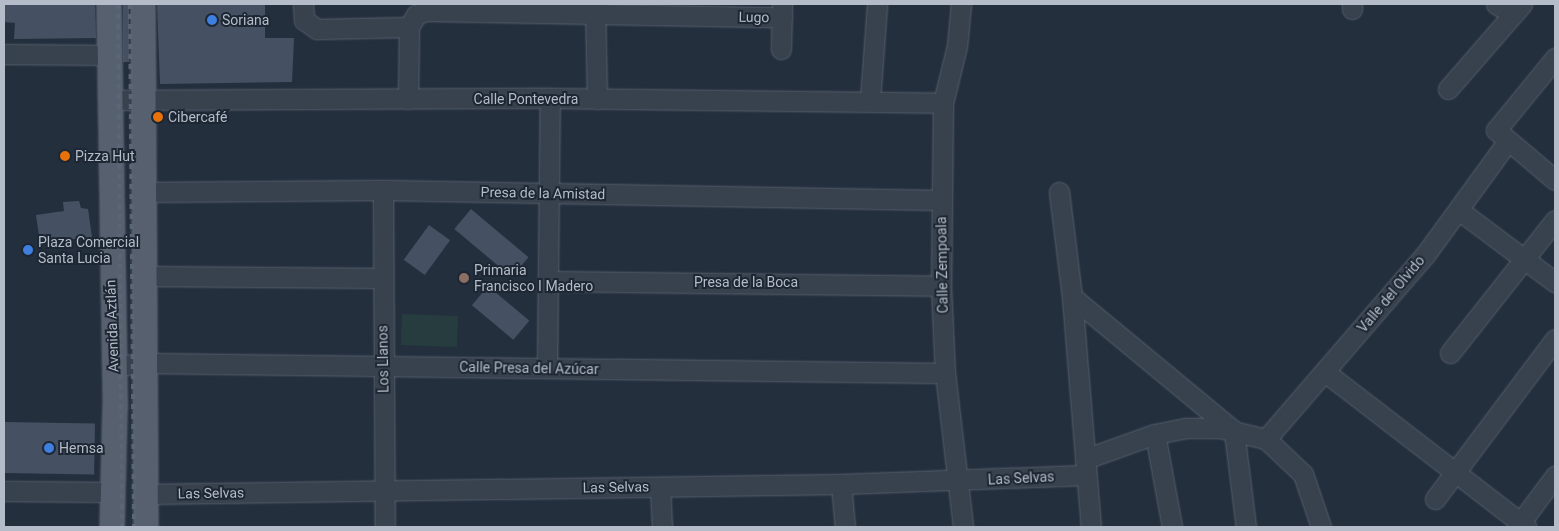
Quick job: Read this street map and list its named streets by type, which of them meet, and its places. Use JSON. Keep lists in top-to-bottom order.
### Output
{
  "streets": {
    "main road": ["Avenida Aztlán"],
    "street": [
      "Lugo",
      "Calle Pontevedra",
      "Presa de la Amistad",
      "Calle Zempoala",
      "Presa de la Boca",
      "Valle del Olvido",
      "Los Llanos",
      "Calle Presa del Azúcar",
      "Las Selvas"
    ]
  },
  "crossings": [
    ["Calle Pontevedra", "Calle Zempoala"],
    ["Calle Pontevedra", "Avenida Aztlán"],
    ["Presa de la Amistad", "Calle Zempoala"],
    ["Presa de la Amistad", "Los Llanos"],
    ["Calle Zempoala", "Presa de la Boca"],
    ["Calle Zempoala", "Calle Presa del Azúcar"],
    ["Calle Zempoala", "Las Selvas"],
    ["Valle del Olvido", "Las Selvas"],
    ["Avenida Aztlán", "Calle Presa del Azúcar"],
    ["Los Llanos", "Calle Presa del Azúcar"],
    ["Los Llanos", "Las Selvas"]
  ],
  "places": [
    "Soriana",
    "Cibercafé",
    "Pizza Hut",
    "Plaza Comercial Santa Lucia",
    "Primaria Francisco I Madero",
    "Hemsa"
  ]
}
